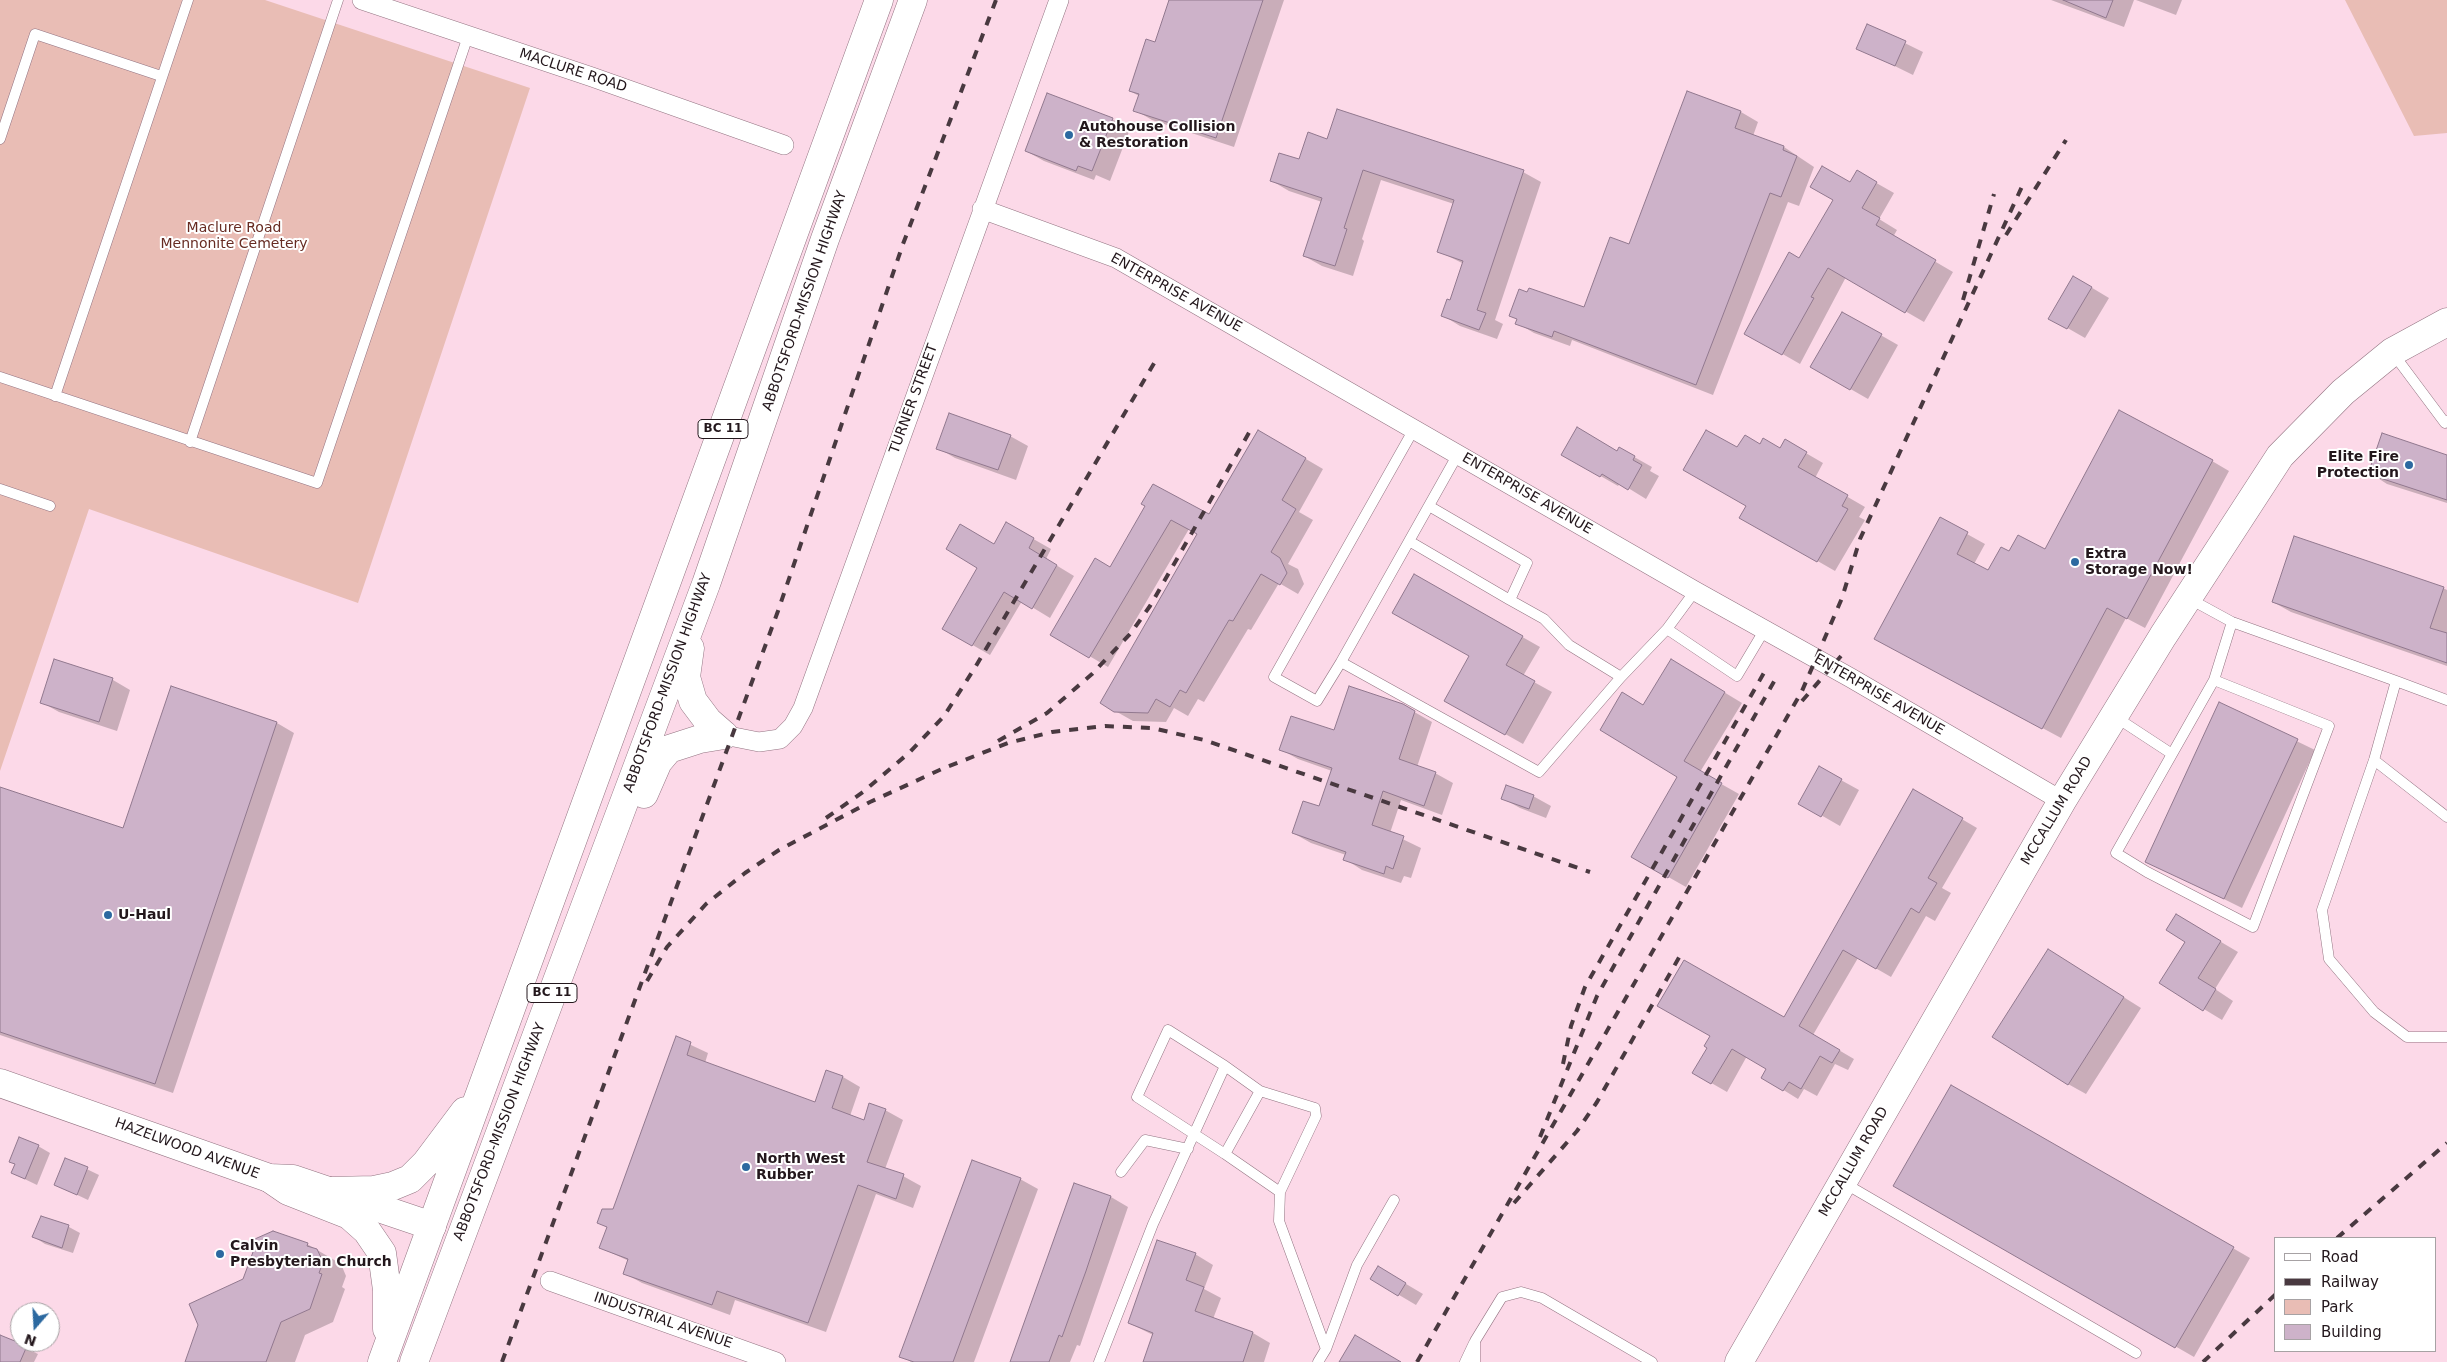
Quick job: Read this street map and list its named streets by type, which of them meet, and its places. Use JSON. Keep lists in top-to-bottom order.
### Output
{
  "streets": {
    "main road": [
      "ABBOTSFORD-MISSION HIGHWAY",
      "BC 11",
      "MCCALLUM ROAD",
      "HAZELWOOD AVENUE"
    ],
    "street": [
      "MACLURE ROAD",
      "ENTERPRISE AVENUE",
      "TURNER STREET",
      "INDUSTRIAL AVENUE"
    ]
  },
  "crossings": [
    ["ENTERPRISE AVENUE", "TURNER STREET"],
    ["ENTERPRISE AVENUE", "MCCALLUM ROAD"],
    ["BC 11", "HAZELWOOD AVENUE"]
  ],
  "parks": ["Maclure Road Mennonite Cemetery"],
  "places": [
    "Autohouse Collision & Restoration",
    "Elite Fire Protection",
    "Extra Storage Now!",
    "U-Haul",
    "North West Rubber",
    "Calvin Presbyterian Church"
  ],
  "legend": [
    "Road",
    "Railway",
    "Park",
    "Building"
  ],
  "north": "bottom"
}
